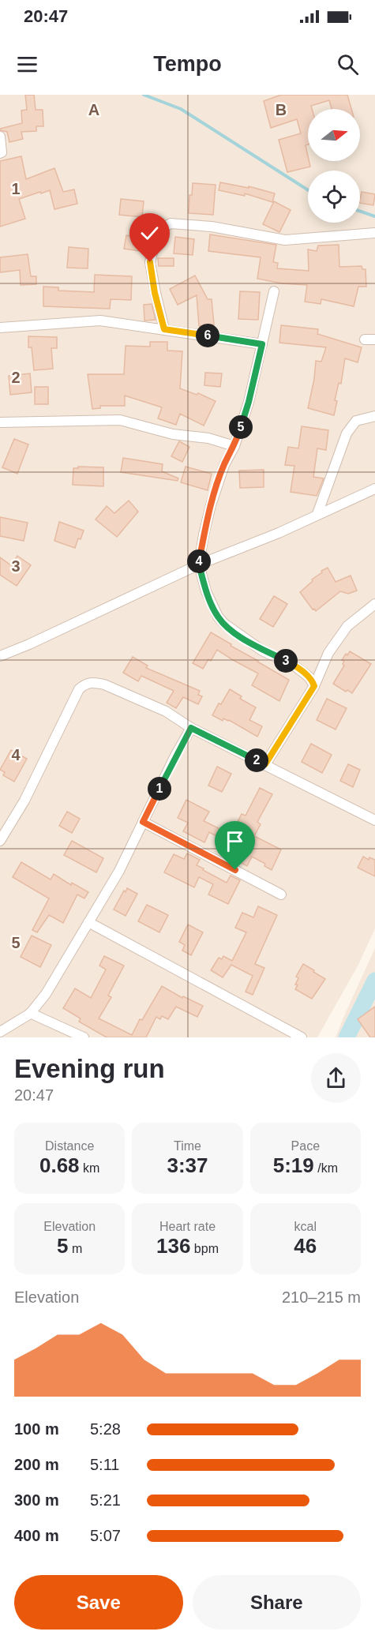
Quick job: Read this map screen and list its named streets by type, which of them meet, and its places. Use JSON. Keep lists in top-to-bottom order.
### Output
{
  "north": "right",
  "page": {
    "status": "20:47",
    "header": "Tempo",
    "pins": [
      "6",
      "5",
      "4",
      "3",
      "2",
      "1"
    ],
    "heading": ["Evening run", "20:47"],
    "stats": [
      ["Distance", "0.68 km"],
      ["Time", "3:37"],
      ["Pace", "5:19 /km"],
      ["Elevation", "5 m"],
      ["Heart rate", "136 bpm"],
      ["kcal", "46"]
    ],
    "chart": ["Elevation", "210–215 m"],
    "list": [
      {
        "name": "100 m",
        "note": "5:28"
      },
      {
        "name": "200 m",
        "note": "5:11"
      },
      {
        "name": "300 m",
        "note": "5:21"
      },
      {
        "name": "400 m",
        "note": "5:07"
      }
    ],
    "buttons": ["Save", "Share"]
  },
  "grid": {
    "columns": ["A", "B"],
    "rows": [
      "1",
      "2",
      "3",
      "4",
      "5"
    ]
  }
}
